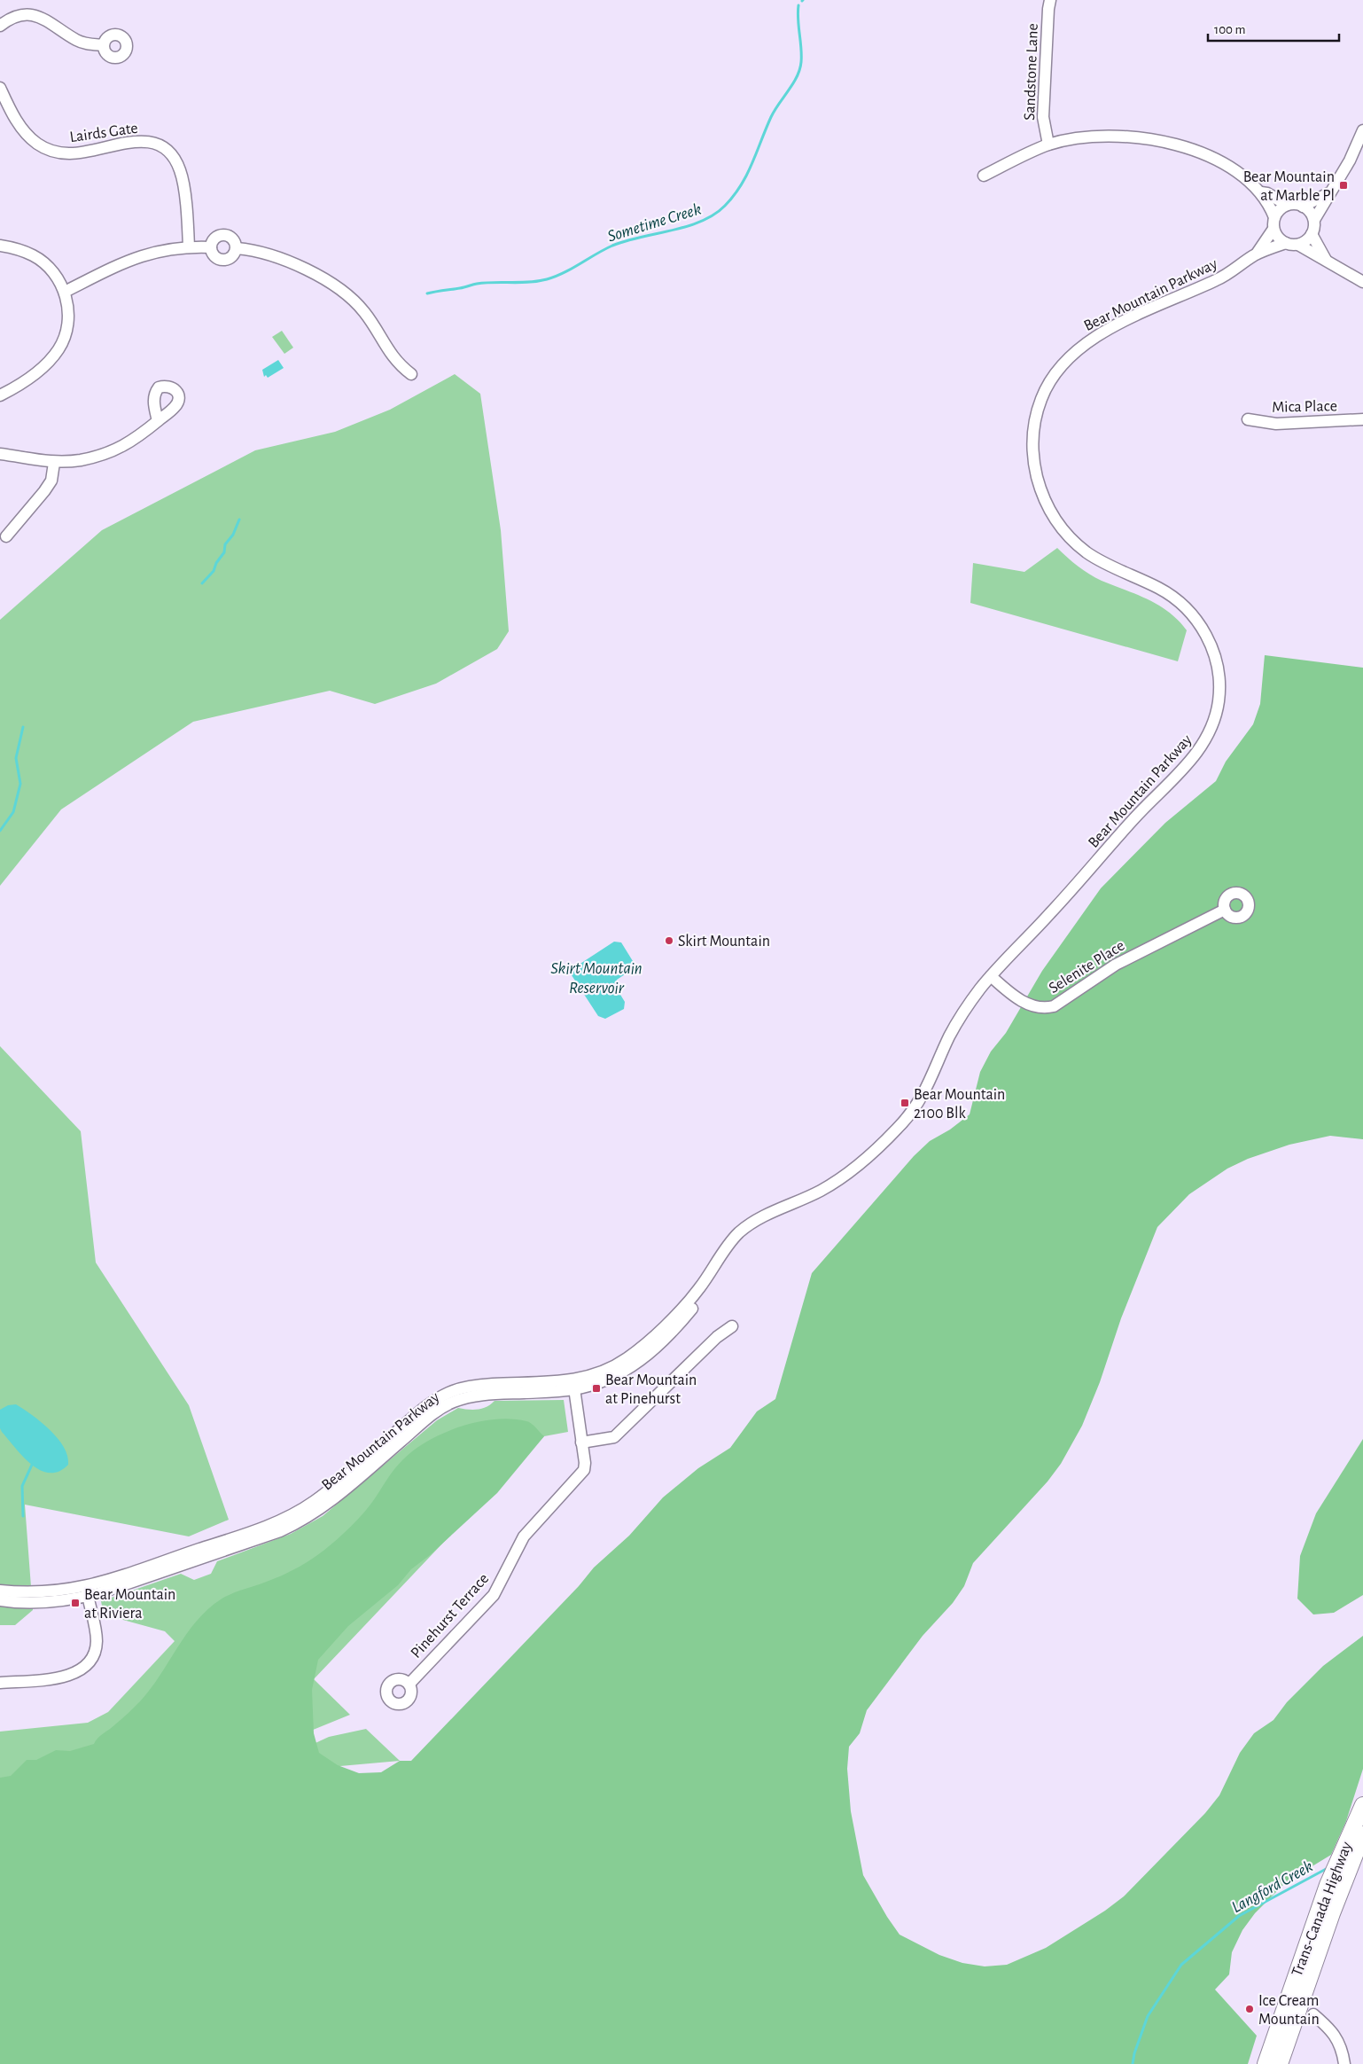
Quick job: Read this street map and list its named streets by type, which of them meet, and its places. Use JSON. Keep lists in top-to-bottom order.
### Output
{
  "streets": {
    "highway": ["Trans-Canada Highway"],
    "street": [
      "Sandstone Lane",
      "Lairds Gate",
      "Bear Mountain Parkway",
      "Mica Place",
      "Selenite Place",
      "Pinehurst Terrace"
    ]
  },
  "crossings": [
    ["Bear Mountain Parkway", "Selenite Place"],
    ["Bear Mountain Parkway", "Pinehurst Terrace"]
  ],
  "water": ["Sometime Creek", "Skirt Mountain Reservoir", "Langford Creek"],
  "places": {
    "transit": [
      "Bear Mountain at Marble Pl",
      "Bear Mountain 2100 Blk",
      "Bear Mountain at Pinehurst",
      "Bear Mountain at Riviera"
    ],
    "other": ["Skirt Mountain", "Ice Cream Mountain"]
  },
  "scale_bar": "100 m"
}
